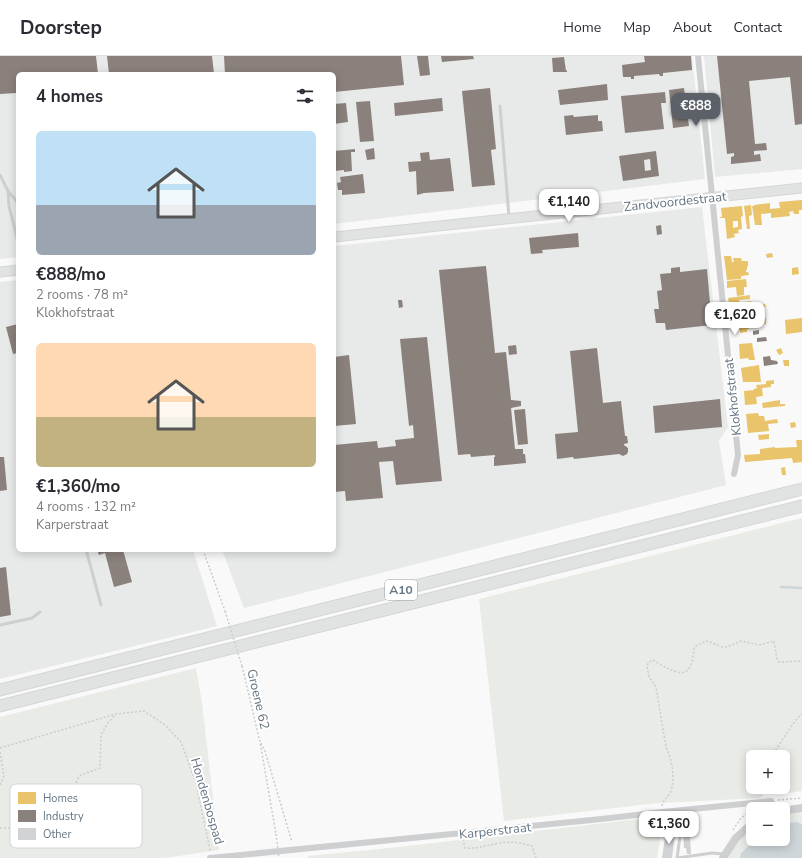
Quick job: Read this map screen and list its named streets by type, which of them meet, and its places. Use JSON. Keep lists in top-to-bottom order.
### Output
{
  "streets": {
    "highway": ["A10"],
    "main road": ["Zandvoordestraat"],
    "street": ["Klokhofstraat", "Karperstraat"],
    "path": ["Groene 62", "Hondenbospad"]
  },
  "crossings": [
    ["Zandvoordestraat", "Klokhofstraat"],
    ["Hondenbospad", "Karperstraat"]
  ],
  "legend": ["Homes", "Industry", "Other"],
  "page": {
    "header": "Doorstep",
    "nav": [
      "Home",
      "Map",
      "About",
      "Contact"
    ],
    "heading": "4 homes",
    "price": [
      "€888",
      "€1,140",
      "€1,620",
      "€1,360"
    ],
    "list": [
      {
        "name": "€888/mo",
        "note": "2 rooms · 78 m² · Klokhofstraat"
      },
      {
        "name": "€1,360/mo",
        "note": "4 rooms · 132 m² · Karperstraat"
      }
    ],
    "map_buttons": ["+", "−"]
  }
}
